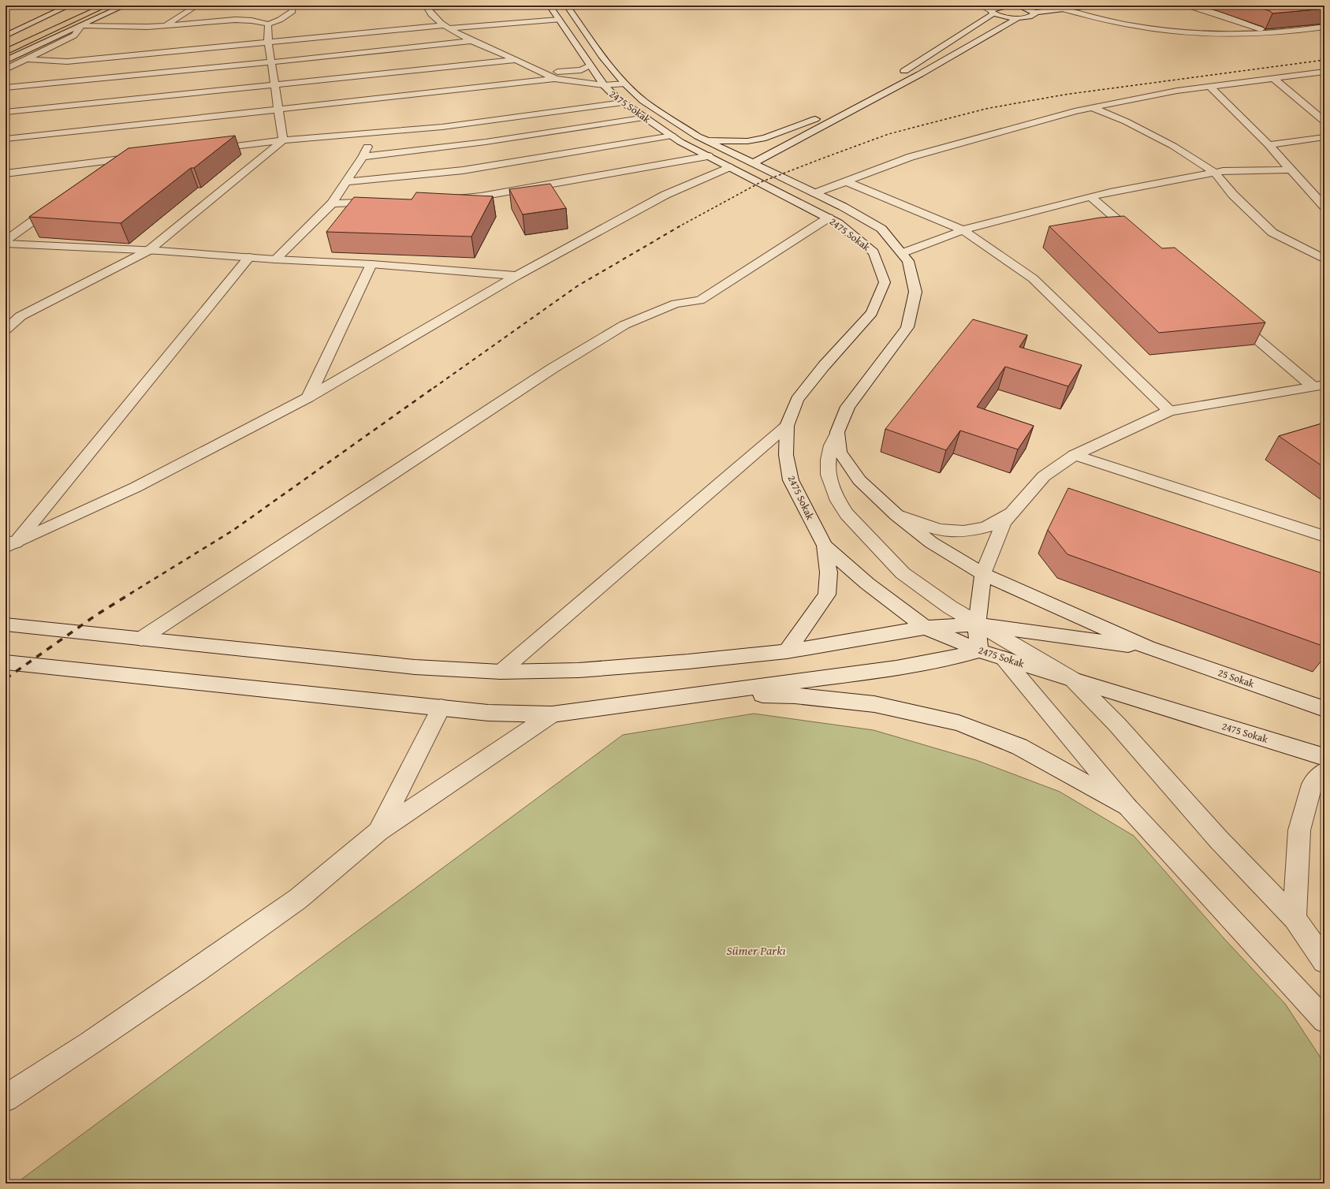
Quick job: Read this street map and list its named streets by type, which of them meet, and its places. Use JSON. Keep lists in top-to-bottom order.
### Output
{
  "streets": {
    "street": ["2475 Sokak", "25 Sokak"]
  },
  "crossings": [
    ["2475 Sokak", "25 Sokak"]
  ],
  "parks": ["Sümer Parkı"]
}
